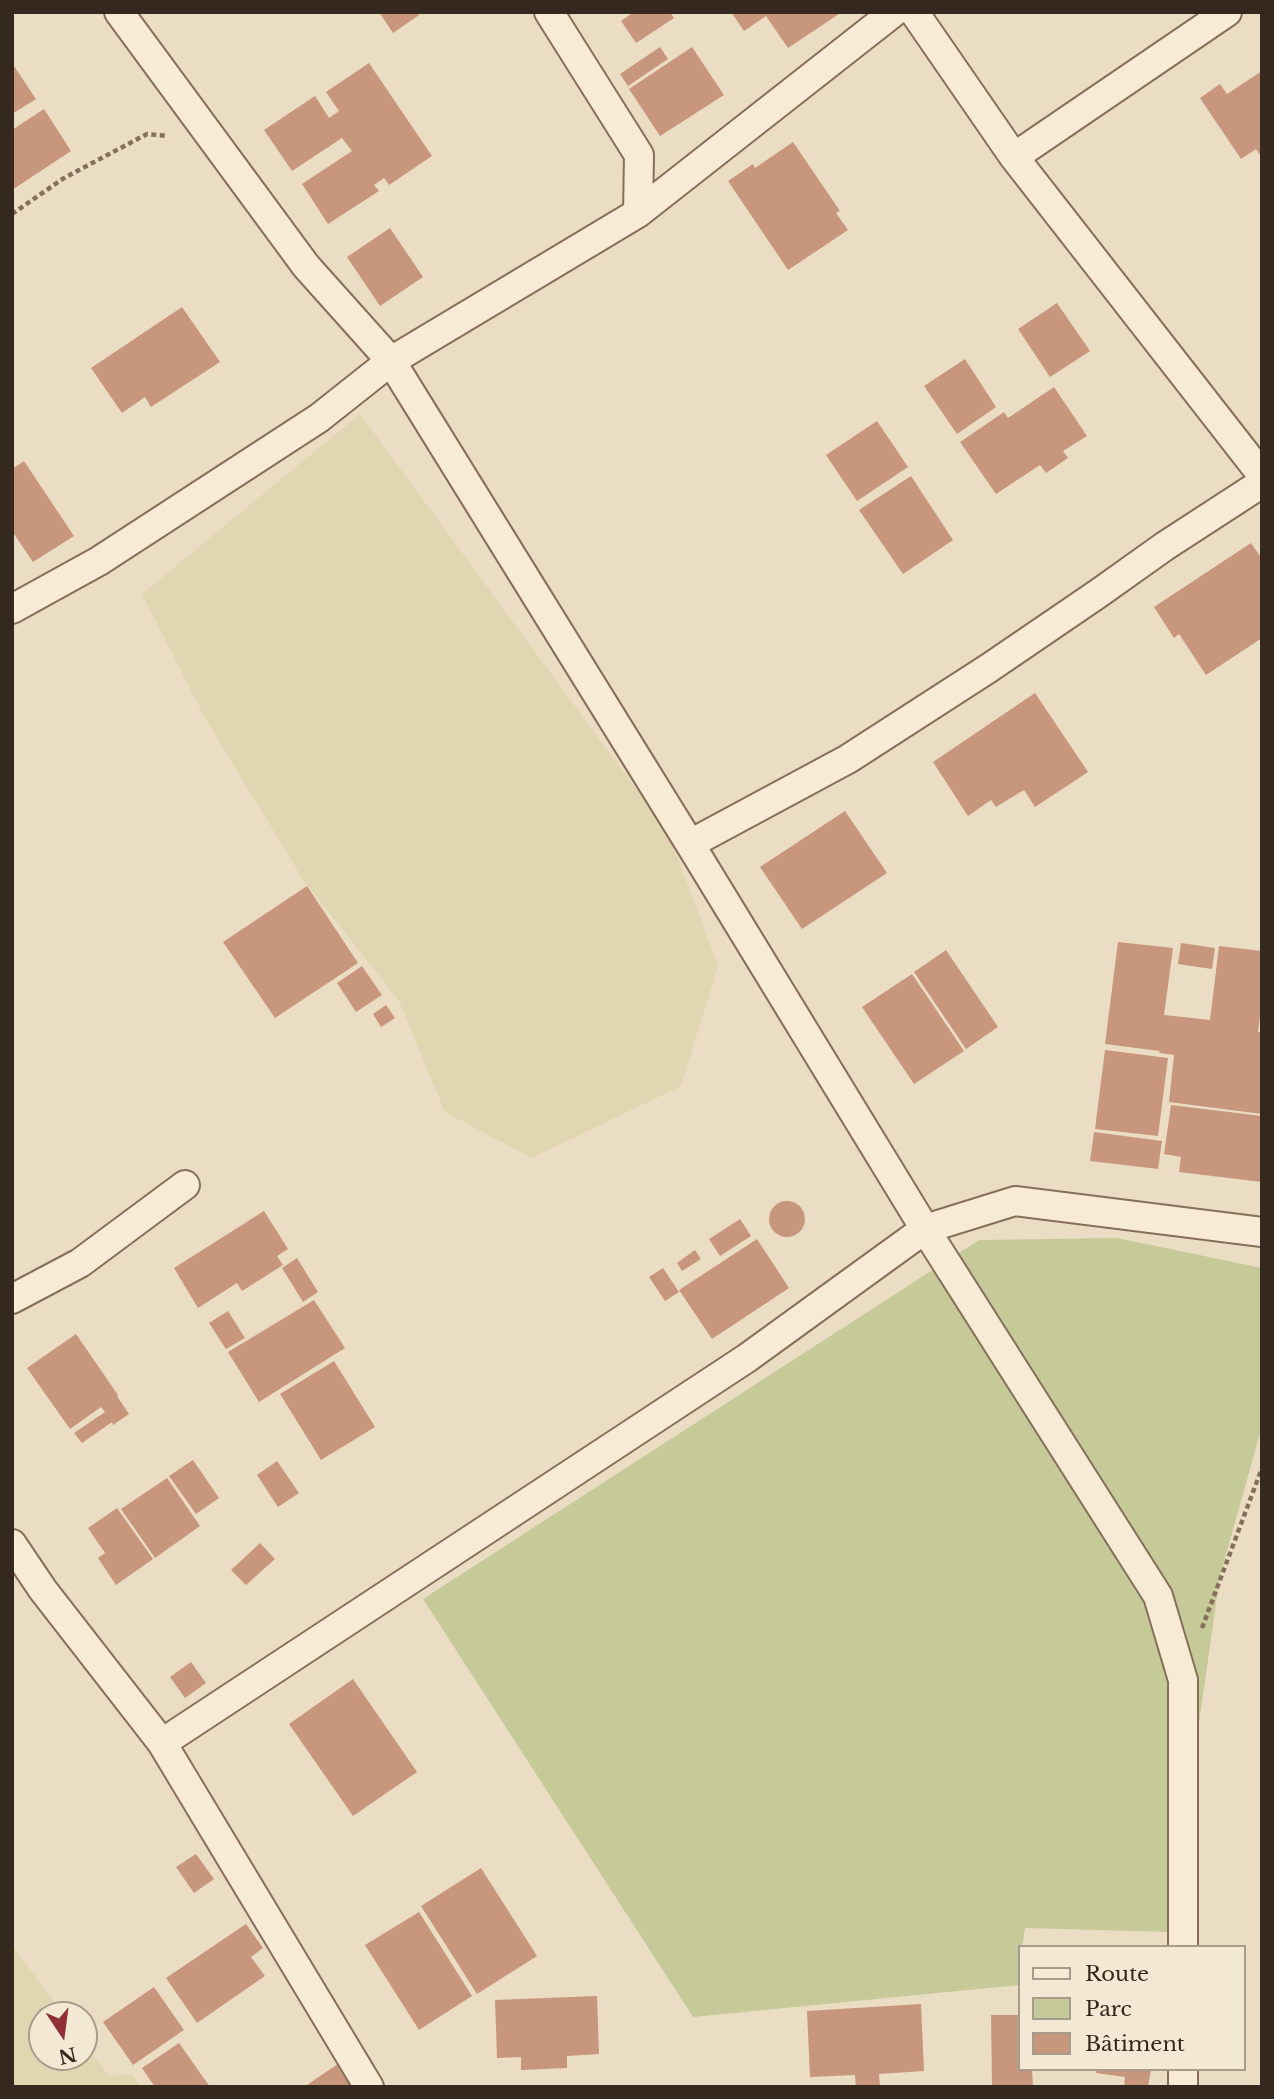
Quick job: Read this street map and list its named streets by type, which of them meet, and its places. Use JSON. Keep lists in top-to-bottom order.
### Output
{
  "legend": ["Route", "Parc", "Bâtiment"],
  "north": "bottom"
}
